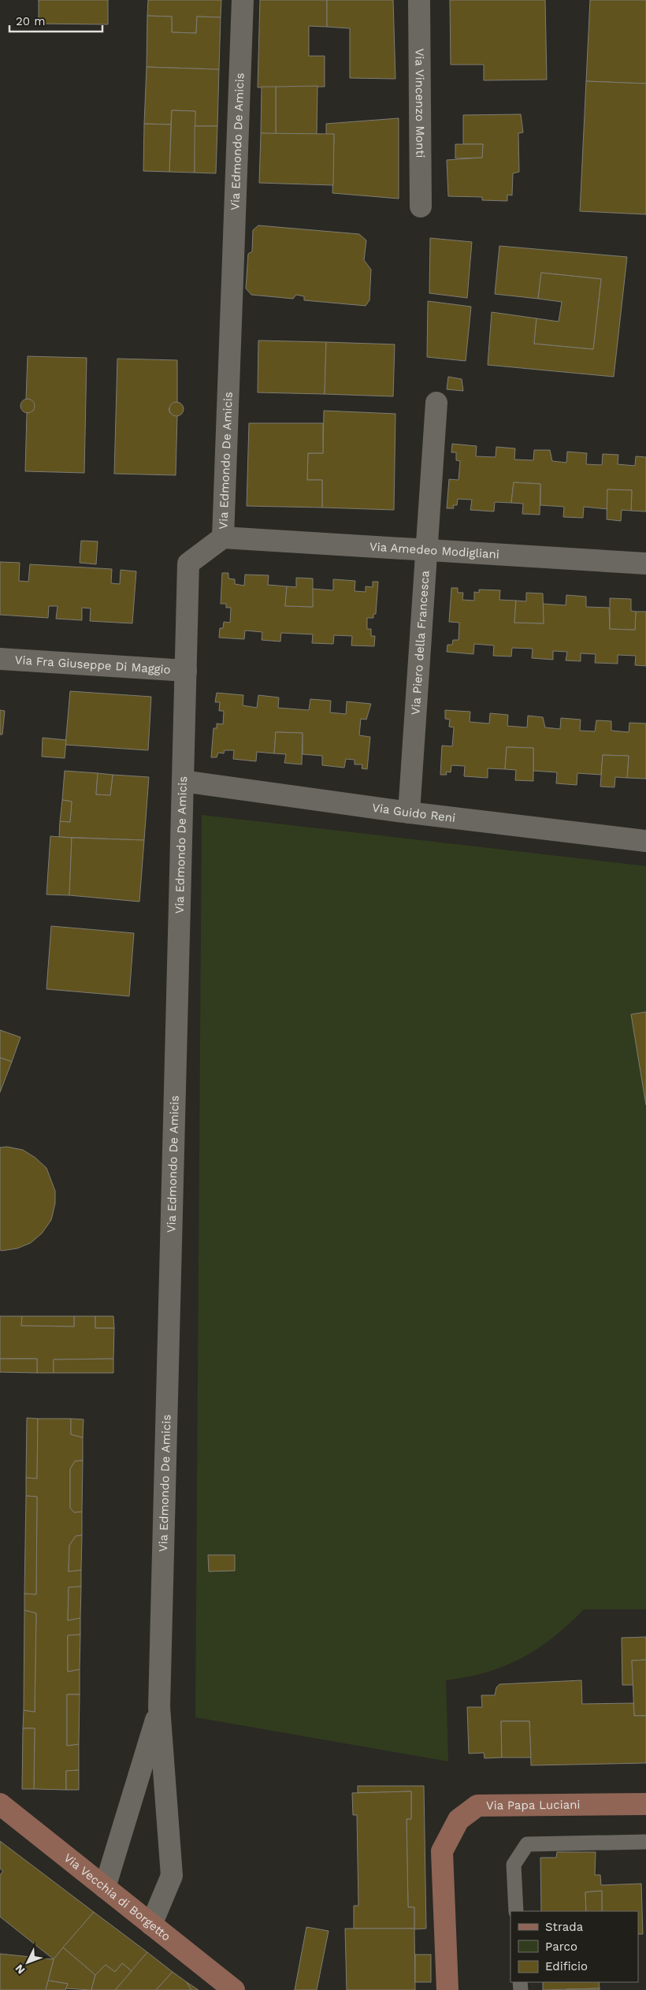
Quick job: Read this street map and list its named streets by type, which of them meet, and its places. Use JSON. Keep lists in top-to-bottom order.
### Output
{
  "streets": {
    "main road": ["Via Papa Luciani", "Via Vecchia di Borgetto"],
    "street": [
      "Via Vincenzo Monti",
      "Via Edmondo De Amicis",
      "Via Amedeo Modigliani",
      "Via Piero della Francesca",
      "Via Fra Giuseppe Di Maggio",
      "Via Guido Reni"
    ]
  },
  "crossings": [
    ["Via Edmondo De Amicis", "Via Amedeo Modigliani"],
    ["Via Edmondo De Amicis", "Via Fra Giuseppe Di Maggio"],
    ["Via Edmondo De Amicis", "Via Guido Reni"],
    ["Via Amedeo Modigliani", "Via Piero della Francesca"],
    ["Via Piero della Francesca", "Via Guido Reni"]
  ],
  "legend": ["Strada", "Parco", "Edificio"],
  "scale_bar": "20 m",
  "north": "bottom left"
}
